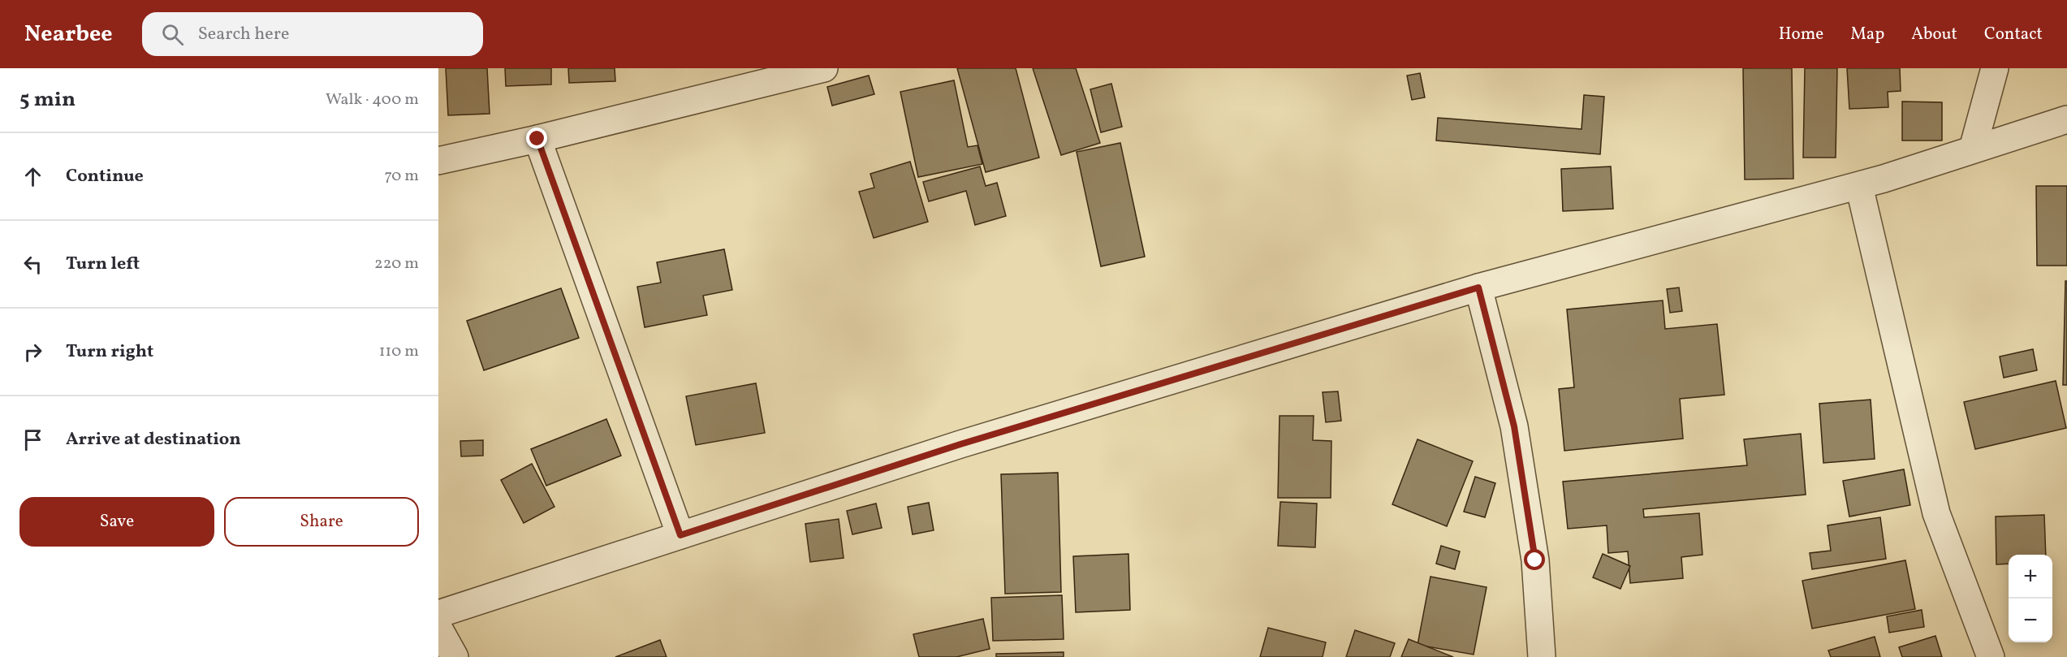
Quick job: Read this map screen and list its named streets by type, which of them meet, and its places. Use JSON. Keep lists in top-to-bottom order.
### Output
{
  "page": {
    "header": "Nearbee",
    "search": "Search here",
    "nav": [
      "Home",
      "Map",
      "About",
      "Contact"
    ],
    "heading": ["5 min", "Walk · 400 m"],
    "list": [
      ["Continue", "70 m"],
      ["Turn left", "220 m"],
      ["Turn right", "110 m"],
      "Arrive at destination"
    ],
    "buttons": ["Save", "Share"],
    "map_buttons": ["+", "−"]
  }
}
